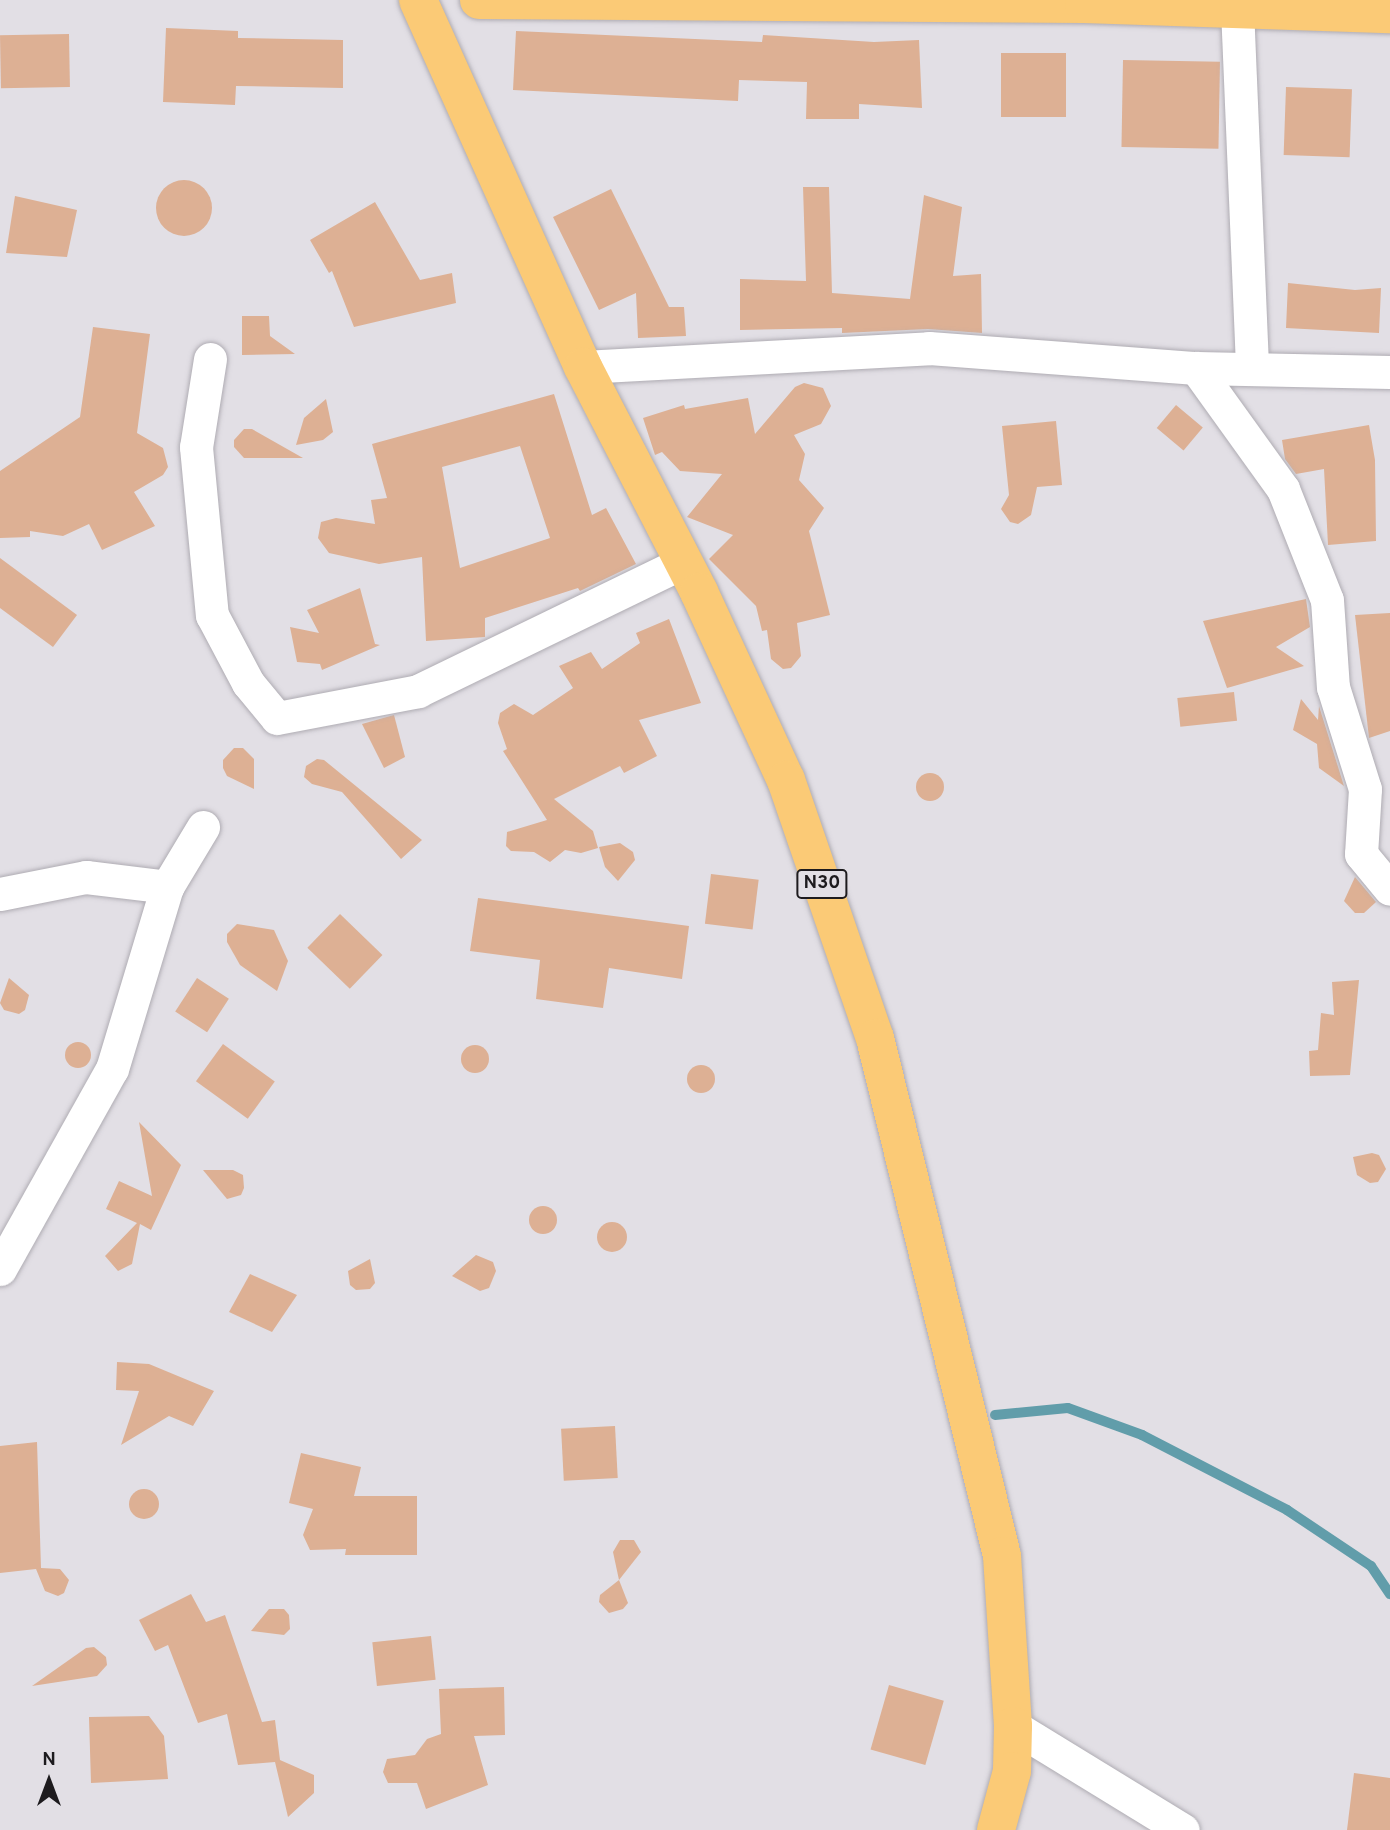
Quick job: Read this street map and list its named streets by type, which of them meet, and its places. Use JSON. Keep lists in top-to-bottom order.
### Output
{
  "streets": {
    "main road": ["N30"]
  },
  "north": "top"
}
